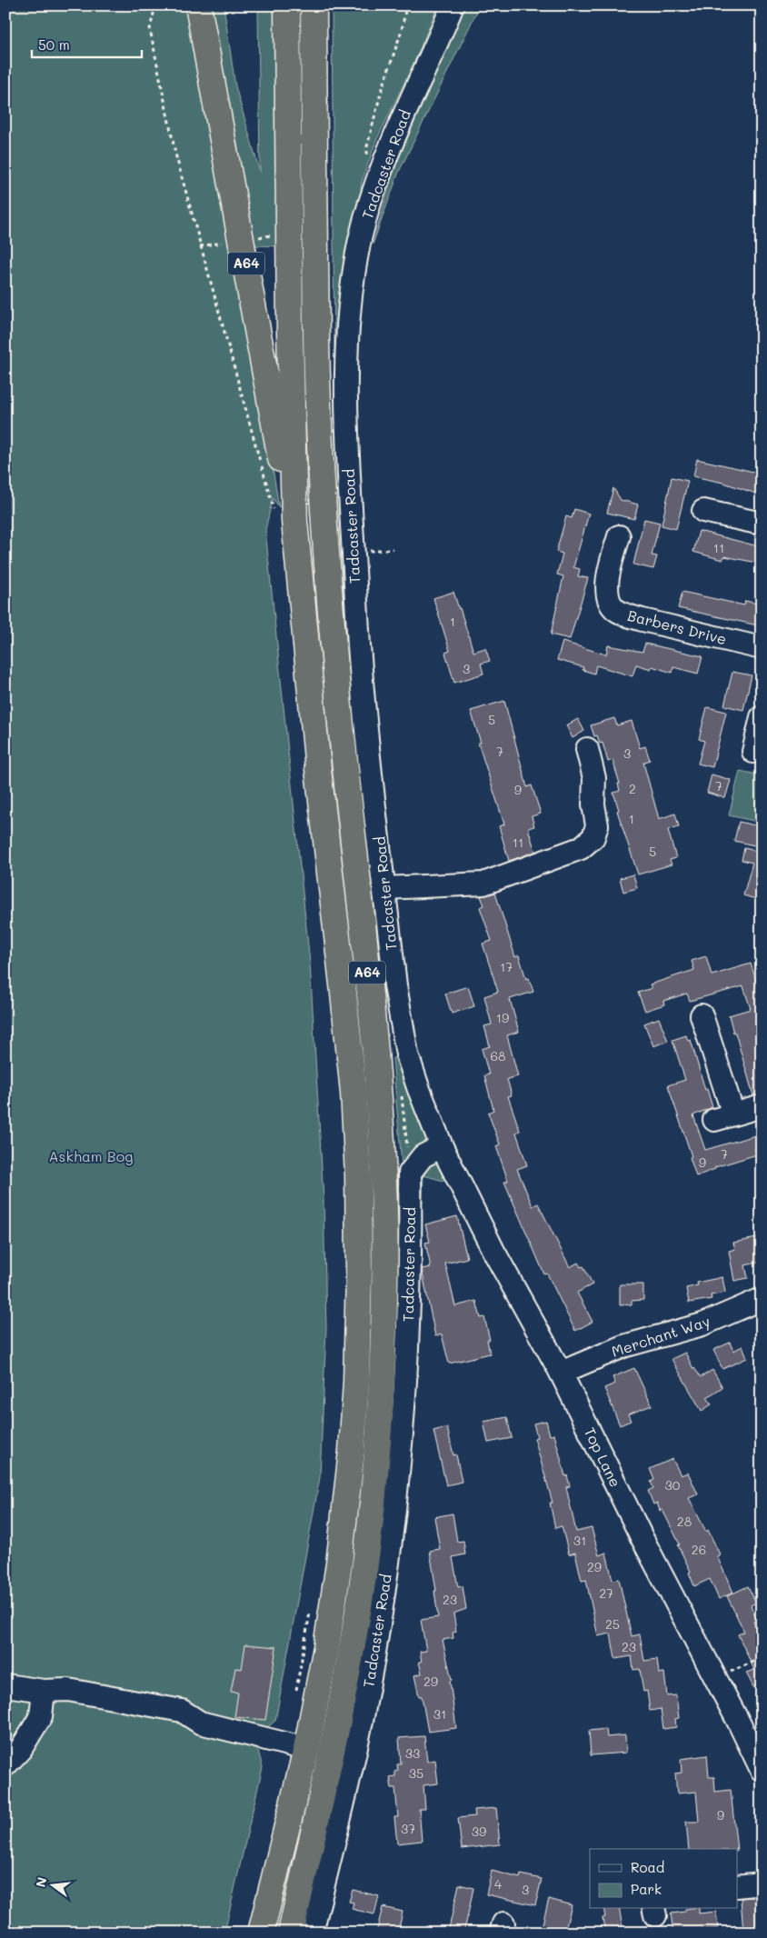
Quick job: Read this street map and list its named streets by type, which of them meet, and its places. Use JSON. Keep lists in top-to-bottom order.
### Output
{
  "streets": {
    "highway": ["A64"],
    "street": [
      "Tadcaster Road",
      "Barbers Drive",
      "Merchant Way",
      "Top Lane"
    ]
  },
  "crossings": [
    ["Tadcaster Road", "Top Lane"],
    ["Merchant Way", "Top Lane"]
  ],
  "parks": ["Askham Bog"],
  "house_numbers": [
    "11",
    "1",
    "3",
    "5",
    "7",
    "3",
    "7",
    "2",
    "9",
    "1",
    "11",
    "5",
    "17",
    "19",
    "68",
    "7",
    "9",
    "30",
    "28",
    "31",
    "26",
    "29",
    "27",
    "23",
    "25",
    "23",
    "29",
    "31",
    "33",
    "35",
    "9",
    "37",
    "39",
    "4",
    "3"
  ],
  "legend": ["Road", "Park"],
  "scale_bar": "50 m",
  "north": "left"
}
